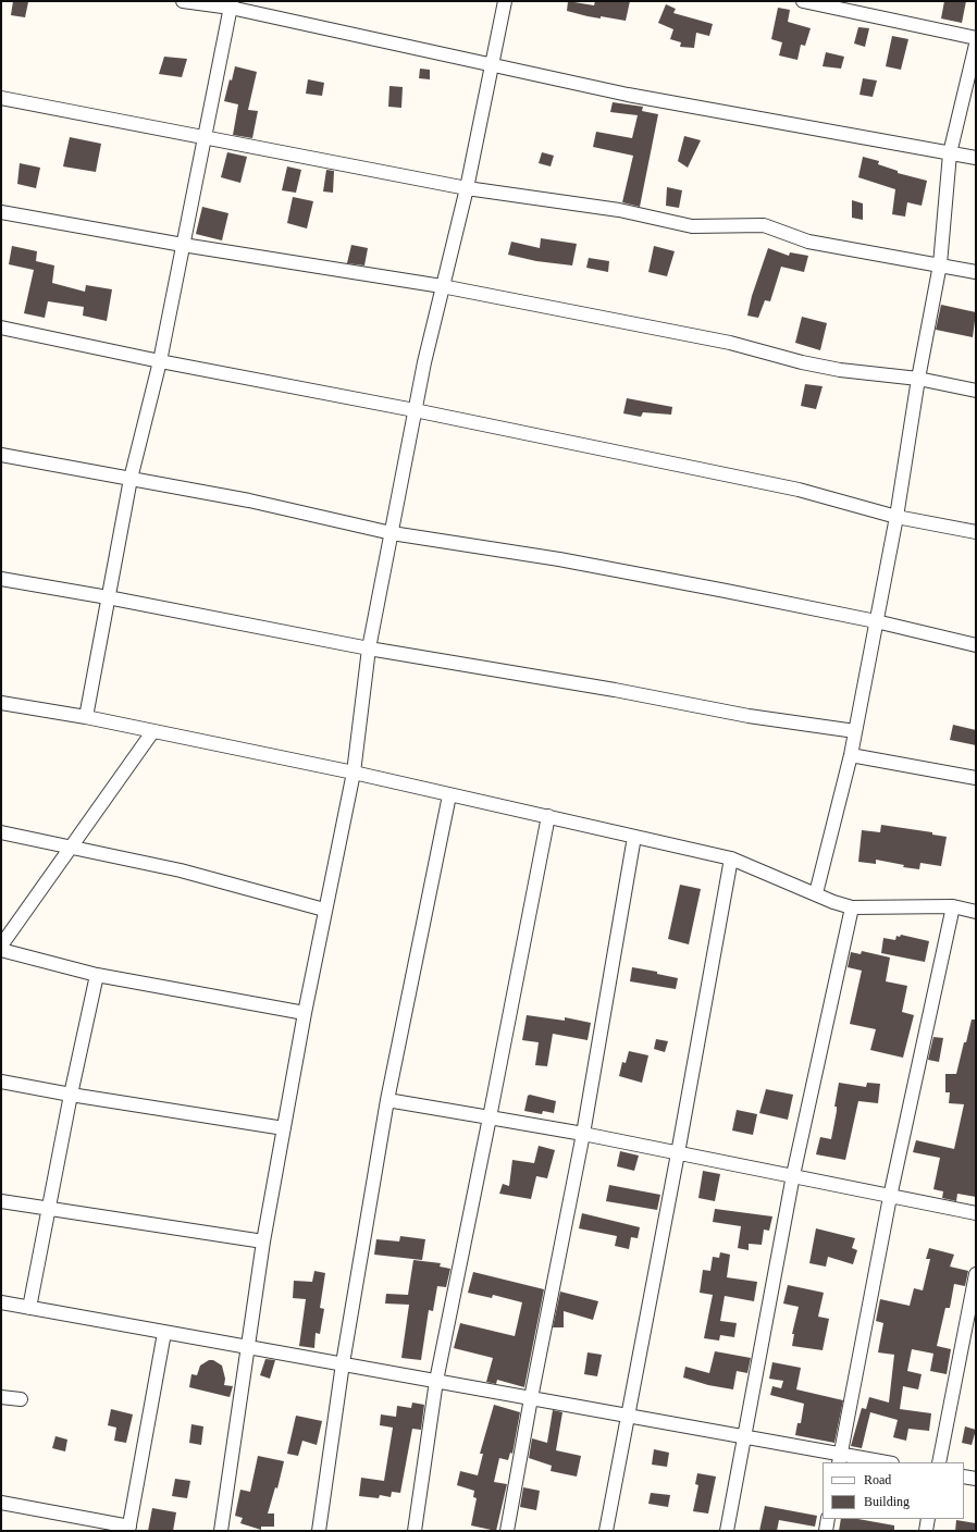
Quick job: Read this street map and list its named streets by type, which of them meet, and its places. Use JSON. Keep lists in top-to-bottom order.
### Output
{
  "legend": ["Road", "Building"]
}
